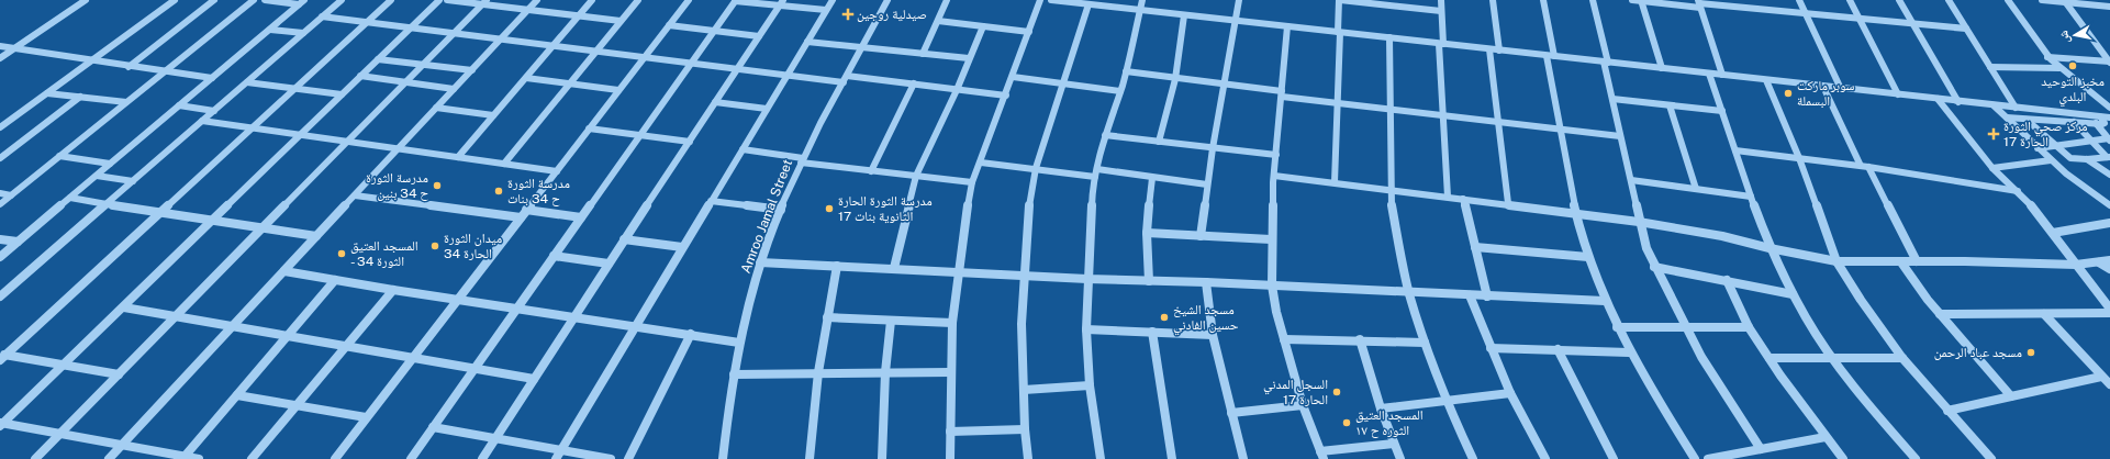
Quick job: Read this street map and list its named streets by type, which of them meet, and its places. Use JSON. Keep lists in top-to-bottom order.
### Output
{
  "streets": {
    "street": ["Amroo Jamal Street"]
  },
  "places": {
    "health": ["صيدلية روجين", "مركز صحي الثورة الحارة 17"],
    "other": [
      "مخبز التوحيد البلدي",
      "سوبر ماركت البسملة",
      "مدرسة الثورة ح 34 بنين",
      "مدرسة الثورة ح 34 بنات",
      "مدرسة الثورة الحارة 17 الثانوية بنات",
      "ميدان الثورة الحارة 34",
      "المسجد العتيق - الثورة 34",
      "مسجد الشيخ حسين الفادني",
      "مسجد عباد الرحمن",
      "السجل المدني الحارة 17",
      "المسجد العتيق الثوره ح ١٧"
    ]
  },
  "north": "left"
}
